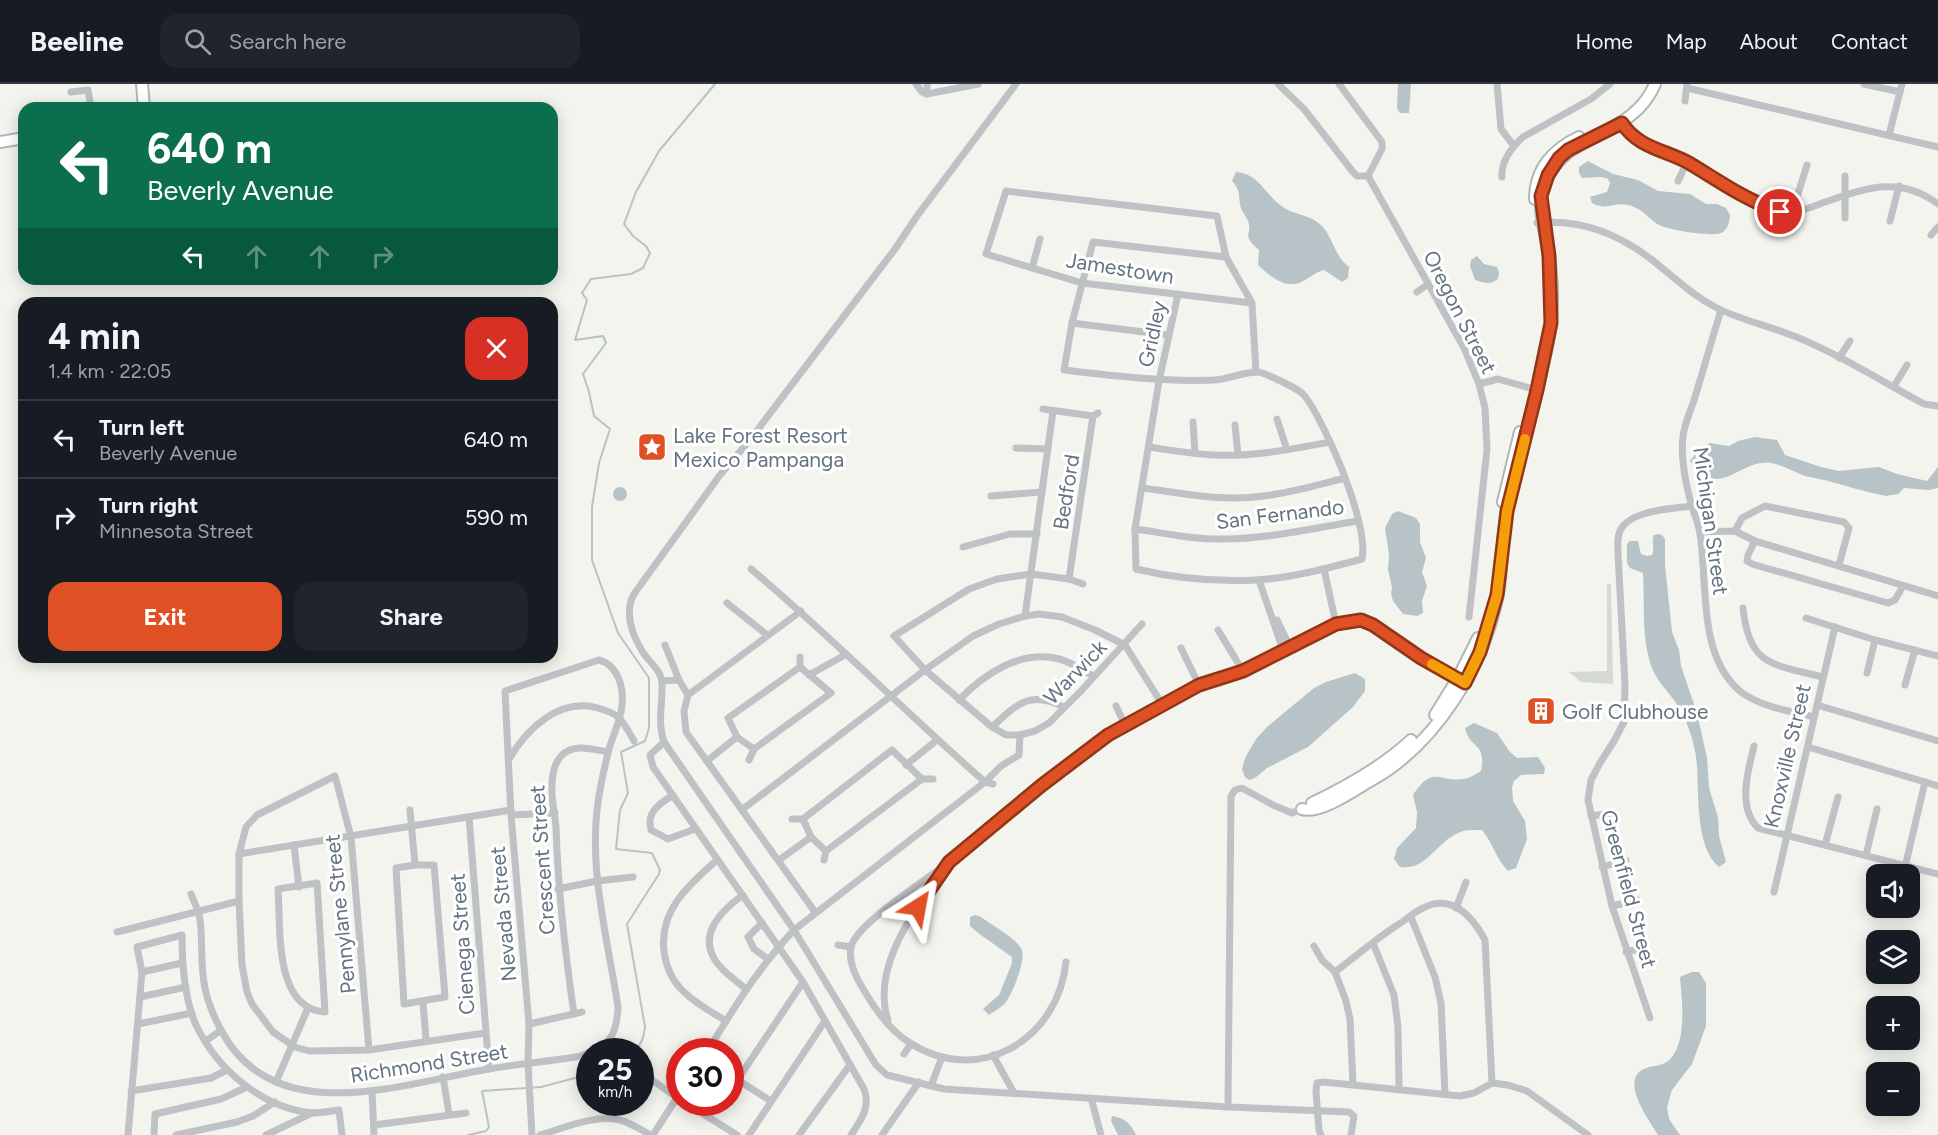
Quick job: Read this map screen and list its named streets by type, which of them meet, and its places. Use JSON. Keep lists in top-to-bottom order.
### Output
{
  "streets": {
    "street": [
      "Jamestown",
      "Oregon Street",
      "Gridley",
      "Bedford",
      "San Fernando",
      "Michigan Street",
      "Warwick",
      "Knoxville Street",
      "Crescent Street",
      "Greenfield Street",
      "Pennylane Street",
      "Nevada Street",
      "Cienega Street",
      "Richmond Street"
    ]
  },
  "crossings": [
    ["Jamestown", "Gridley"],
    ["Gridley", "San Fernando"],
    ["Michigan Street", "Knoxville Street"],
    ["Michigan Street", "Greenfield Street"],
    ["Crescent Street", "Nevada Street"],
    ["Nevada Street", "Richmond Street"],
    ["Cienega Street", "Richmond Street"]
  ],
  "places": {
    "place": ["Lake Forest Resort Mexico Pampanga"],
    "building": ["Golf Clubhouse"]
  },
  "page": {
    "header": "Beeline",
    "search": "Search here",
    "nav": [
      "Home",
      "Map",
      "About",
      "Contact"
    ],
    "turn": ["640 m", "Beverly Avenue"],
    "heading": ["4 min", "1.4 km · 22:05"],
    "list": [
      {
        "name": "Turn left",
        "note": "Beverly Avenue",
        "value": "640 m"
      },
      {
        "name": "Turn right",
        "note": "Minnesota Street",
        "value": "590 m"
      }
    ],
    "buttons": ["Exit", "Share"],
    "map_buttons": ["+", "−"],
    "speed": "25 km/h",
    "limit": "30"
  }
}
